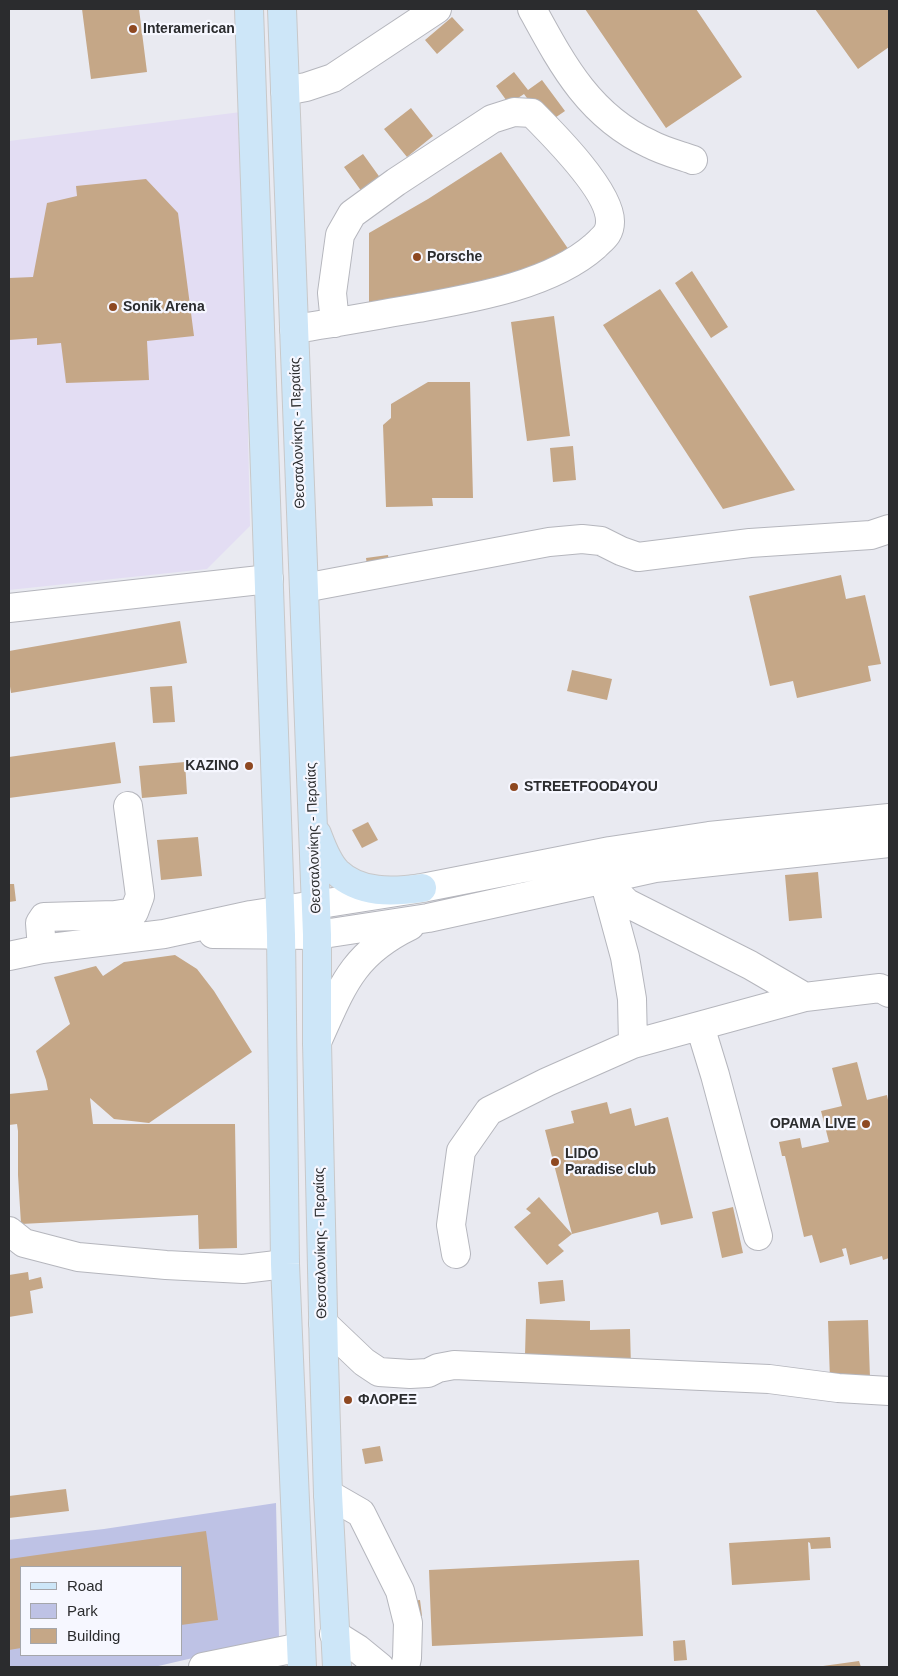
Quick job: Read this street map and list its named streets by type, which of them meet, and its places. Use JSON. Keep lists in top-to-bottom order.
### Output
{
  "streets": {
    "main road": ["Θεσσαλονίκης - Περαίας"]
  },
  "places": [
    "Interamerican",
    "Porsche",
    "Sonik Arena",
    "ΚΑΖΙΝΟ",
    "STREETFOOD4YOU",
    "ΟΡΑΜΑ LIVE",
    "LIDO Paradise club",
    "ΦΛΟΡΕΞ"
  ],
  "legend": ["Road", "Park", "Building"]
}
